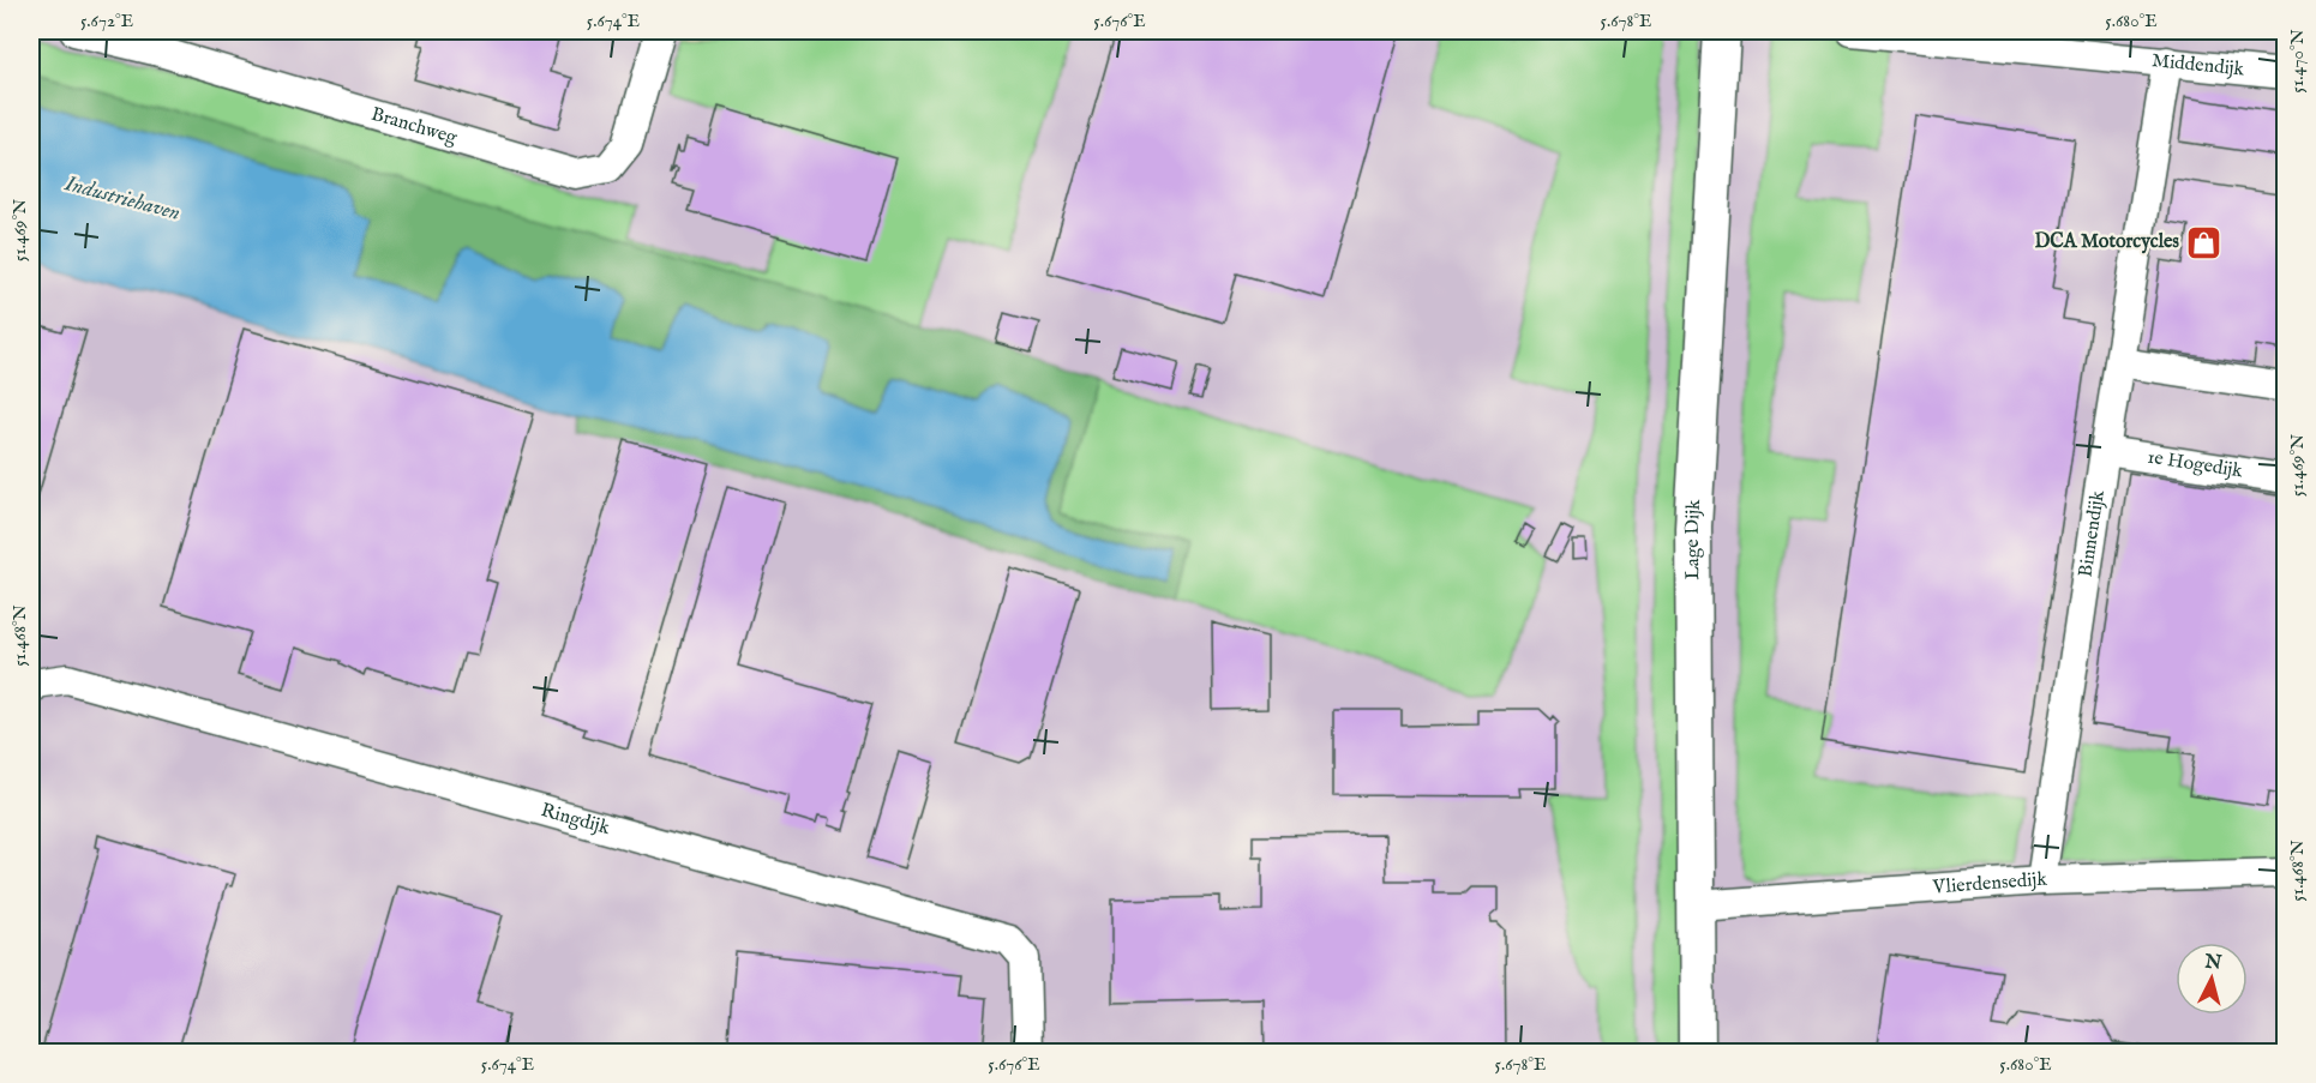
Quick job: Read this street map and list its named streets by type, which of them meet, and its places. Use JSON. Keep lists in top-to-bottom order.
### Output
{
  "streets": {
    "main road": ["Lage Dijk"],
    "street": [
      "Middendijk",
      "Branchweg",
      "1e Hogedijk",
      "Binnendijk",
      "Ringdijk",
      "Vlierdensedijk"
    ]
  },
  "crossings": [
    ["Middendijk", "Binnendijk"],
    ["1e Hogedijk", "Binnendijk"],
    ["Binnendijk", "Vlierdensedijk"],
    ["Lage Dijk", "Vlierdensedijk"]
  ],
  "water": ["Industriehaven"],
  "places": {
    "shop": ["DCA Motorcycles"]
  },
  "north": "top",
  "coordinates": [
    "5.672°E",
    "5.674°E",
    "5.676°E",
    "5.678°E",
    "5.680°E",
    "51.470°N",
    "51.469°N",
    "51.468°N"
  ]
}
